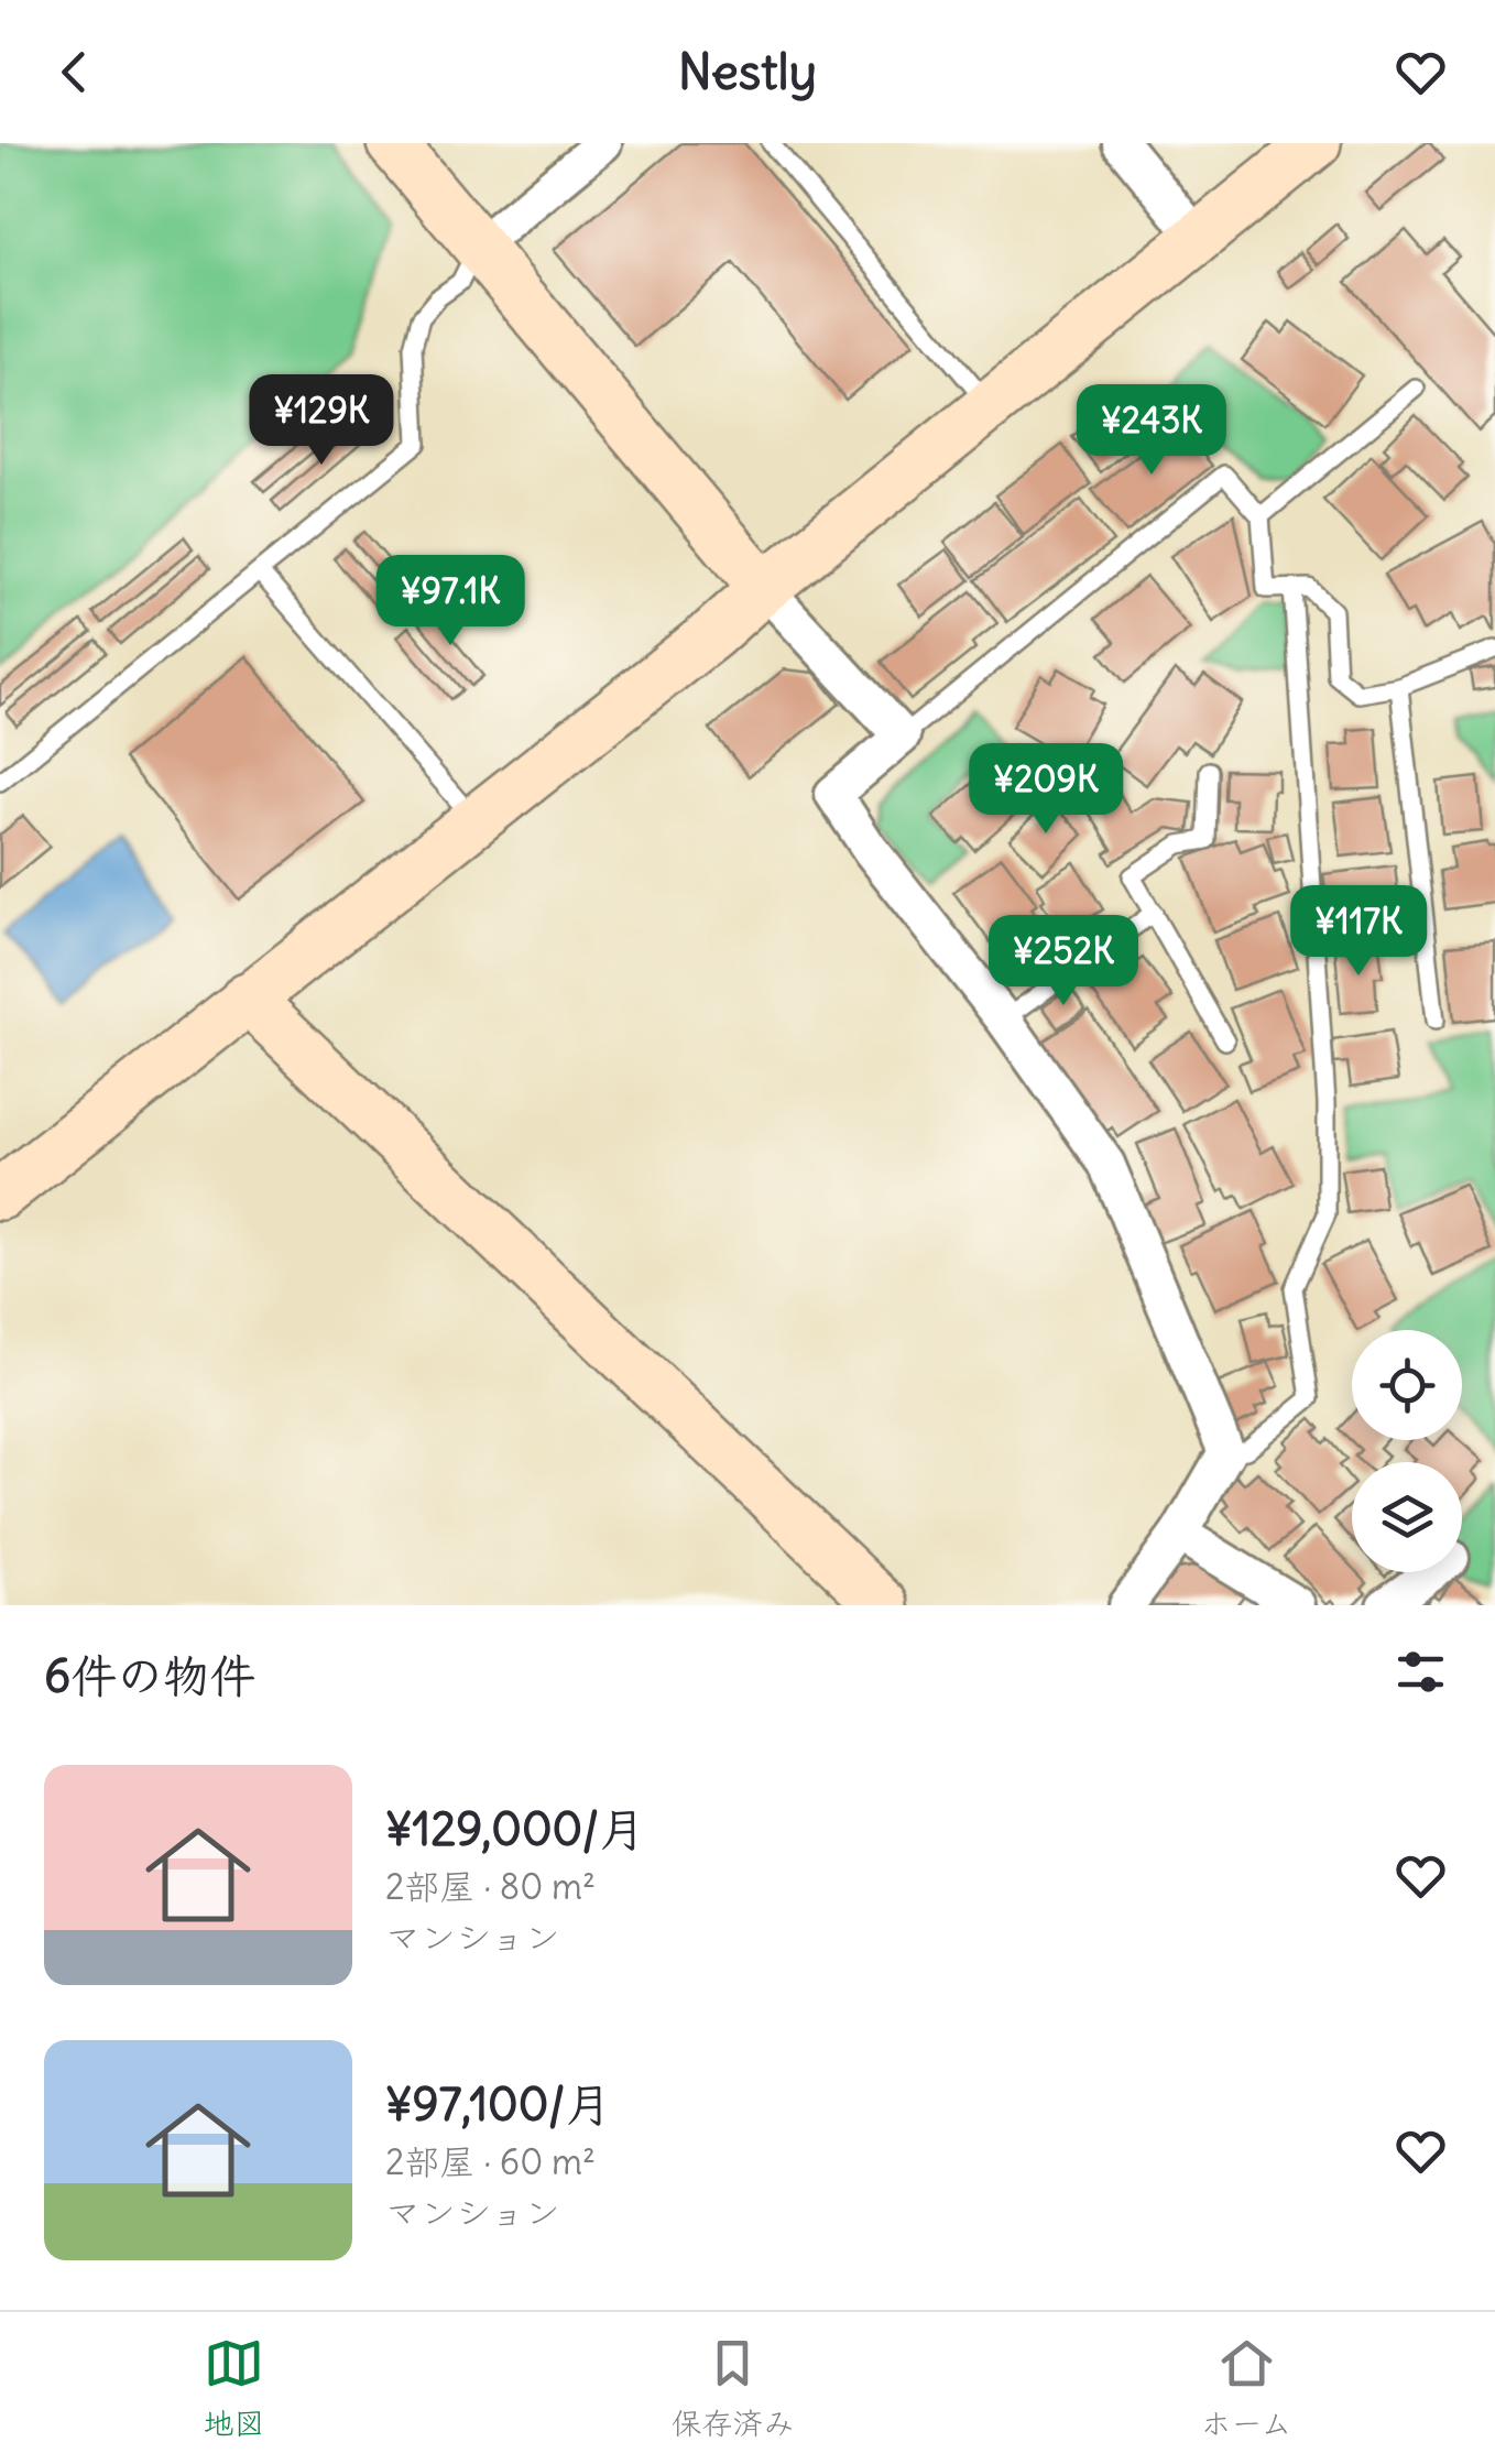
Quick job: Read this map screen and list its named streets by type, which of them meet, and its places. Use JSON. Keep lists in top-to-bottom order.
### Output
{
  "page": {
    "header": "Nestly",
    "price": [
      "¥129K",
      "¥243K",
      "¥97.1K",
      "¥209K",
      "¥117K",
      "¥252K"
    ],
    "heading": "6件の物件",
    "list": [
      {
        "name": "¥129,000/月",
        "note": "2部屋 · 80 m² · マンション"
      },
      {
        "name": "¥97,100/月",
        "note": "2部屋 · 60 m² · マンション"
      }
    ],
    "tabs": ["地図", "保存済み", "ホーム"]
  }
}
